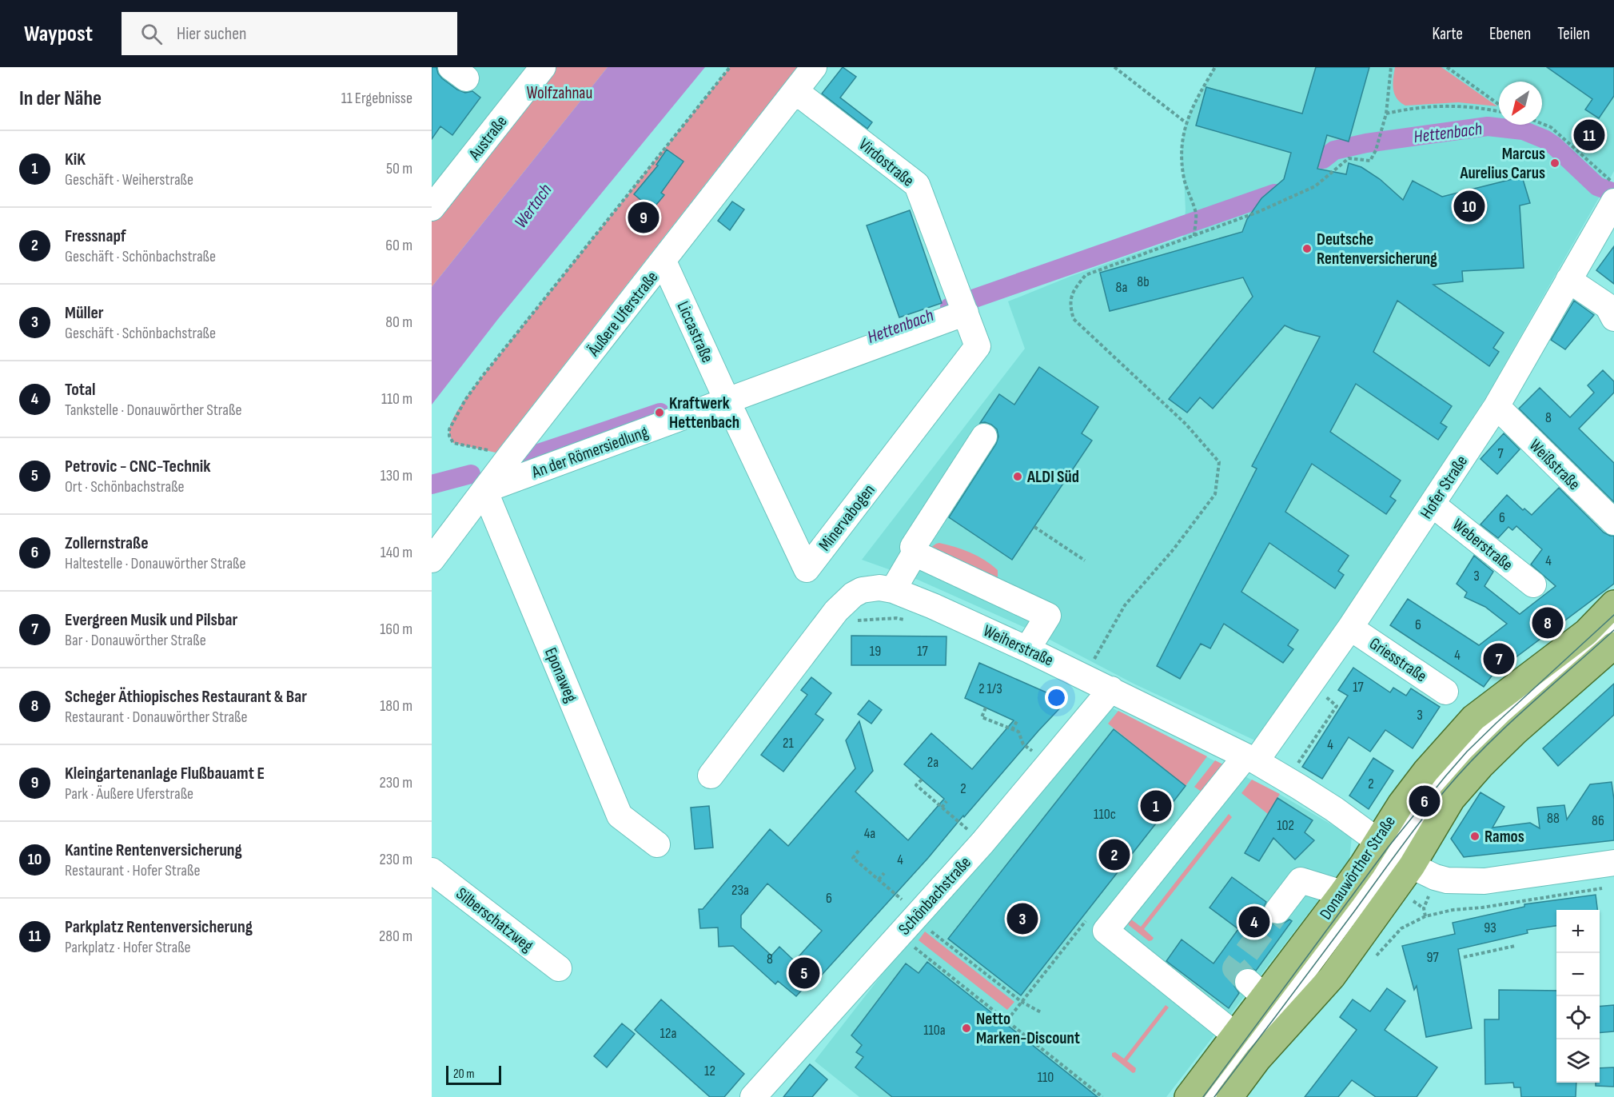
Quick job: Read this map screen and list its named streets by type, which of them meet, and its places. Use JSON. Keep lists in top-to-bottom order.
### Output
{
  "streets": {
    "main road": ["Donauwörther Straße"],
    "street": [
      "Austraße",
      "Virdostraße",
      "Äußere Uferstraße",
      "Liccastraße",
      "An der Römersiedlung",
      "Weißstraße",
      "Hofer Straße",
      "Minervabogen",
      "Weberstraße",
      "Weiherstraße",
      "Griesstraße",
      "Eponaweg",
      "Schönbachstraße",
      "Silberschatzweg"
    ]
  },
  "crossings": [
    ["Virdostraße", "Äußere Uferstraße"],
    ["Virdostraße", "An der Römersiedlung"],
    ["Virdostraße", "Minervabogen"],
    ["Äußere Uferstraße", "Liccastraße"],
    ["Äußere Uferstraße", "An der Römersiedlung"],
    ["Äußere Uferstraße", "Eponaweg"],
    ["Liccastraße", "An der Römersiedlung"],
    ["Liccastraße", "Minervabogen"],
    ["An der Römersiedlung", "Minervabogen"],
    ["An der Römersiedlung", "Eponaweg"],
    ["Weißstraße", "Hofer Straße"],
    ["Hofer Straße", "Weberstraße"],
    ["Hofer Straße", "Weiherstraße"],
    ["Hofer Straße", "Griesstraße"],
    ["Hofer Straße", "Donauwörther Straße"],
    ["Weiherstraße", "Donauwörther Straße"],
    ["Weiherstraße", "Schönbachstraße"]
  ],
  "water": ["Hettenbach", "Wertach"],
  "parks": ["Wolfzahnau"],
  "places": [
    "Marcus Aurelius Carus",
    "Deutsche Rentenversicherung",
    "Kraftwerk Hettenbach",
    "ALDI Süd",
    "Ramos",
    "Netto Marken-Discount"
  ],
  "house_numbers": [
    "8b",
    "8a",
    "8",
    "7",
    "6",
    "4",
    "3",
    "6",
    "19",
    "17",
    "4",
    "17",
    "2 1/3",
    "3",
    "21",
    "4",
    "2a",
    "2",
    "2",
    "110c",
    "88",
    "86",
    "102",
    "4a",
    "4",
    "23a",
    "6",
    "93",
    "97",
    "8",
    "110a",
    "12a",
    "12",
    "110"
  ],
  "scale_bar": "20 m",
  "north": "bottom left",
  "page": {
    "header": "Waypost",
    "search": "Hier suchen",
    "nav": ["Karte", "Ebenen", "Teilen"],
    "heading": ["In der Nähe", "11 Ergebnisse"],
    "pins": [
      "11",
      "10",
      "9",
      "8",
      "7",
      "6",
      "1",
      "2",
      "3",
      "4",
      "5"
    ],
    "list": [
      {
        "mark": "1",
        "name": "KiK",
        "note": "Geschäft · Weiherstraße",
        "value": "50 m"
      },
      {
        "mark": "2",
        "name": "Fressnapf",
        "note": "Geschäft · Schönbachstraße",
        "value": "60 m"
      },
      {
        "mark": "3",
        "name": "Müller",
        "note": "Geschäft · Schönbachstraße",
        "value": "80 m"
      },
      {
        "mark": "4",
        "name": "Total",
        "note": "Tankstelle · Donauwörther Straße",
        "value": "110 m"
      },
      {
        "mark": "5",
        "name": "Petrovic - CNC-Technik",
        "note": "Ort · Schönbachstraße",
        "value": "130 m"
      },
      {
        "mark": "6",
        "name": "Zollernstraße",
        "note": "Haltestelle · Donauwörther Straße",
        "value": "140 m"
      },
      {
        "mark": "7",
        "name": "Evergreen Musik und Pilsbar",
        "note": "Bar · Donauwörther Straße",
        "value": "160 m"
      },
      {
        "mark": "8",
        "name": "Scheger Äthiopisches Restaurant & Bar",
        "note": "Restaurant · Donauwörther Straße",
        "value": "180 m"
      },
      {
        "mark": "9",
        "name": "Kleingartenanlage Flußbauamt E",
        "note": "Park · Äußere Uferstraße",
        "value": "230 m"
      },
      {
        "mark": "10",
        "name": "Kantine Rentenversicherung",
        "note": "Restaurant · Hofer Straße",
        "value": "230 m"
      },
      {
        "mark": "11",
        "name": "Parkplatz Rentenversicherung",
        "note": "Parkplatz · Hofer Straße",
        "value": "280 m"
      }
    ],
    "map_buttons": ["+", "−"],
    "scale": "20 m"
  }
}
